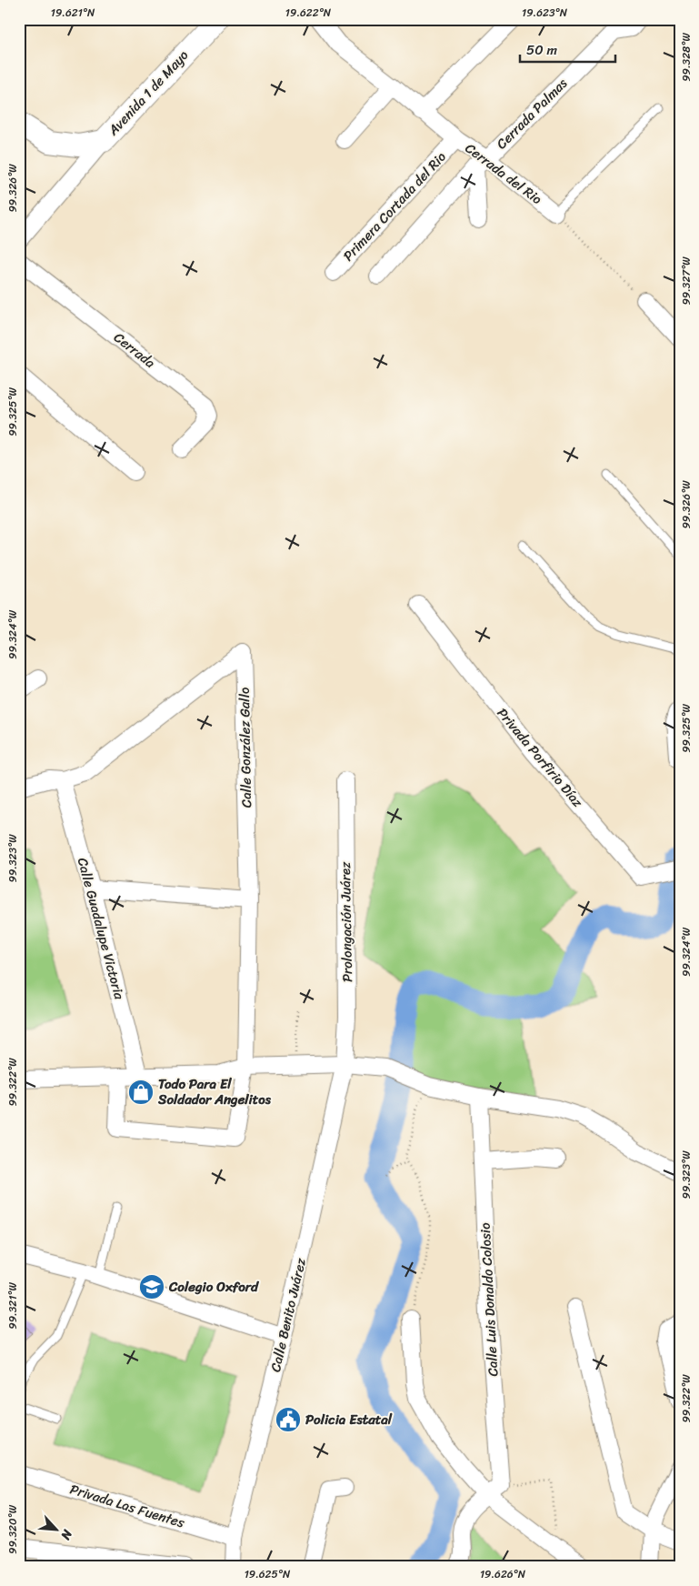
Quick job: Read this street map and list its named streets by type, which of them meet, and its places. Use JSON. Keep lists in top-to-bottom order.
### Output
{
  "streets": {
    "main road": ["Avenida 1 de Mayo"],
    "street": [
      "Cerrada Palmas",
      "Cerrada del Rio",
      "Primera Cortada del Rio",
      "Cerrada",
      "Calle González Gallo",
      "Privada Porfirio Díaz",
      "Prolongación Juárez",
      "Calle Guadalupe Victoria",
      "Calle Luis Donaldo Colosio",
      "Calle Benito Juárez",
      "Privada Las Fuentes"
    ]
  },
  "crossings": [
    ["Cerrada Palmas", "Cerrada del Rio"],
    ["Cerrada del Rio", "Primera Cortada del Rio"],
    ["Calle González Gallo", "Calle Guadalupe Victoria"],
    ["Prolongación Juárez", "Calle Benito Juárez"],
    ["Calle Benito Juárez", "Privada Las Fuentes"]
  ],
  "places": {
    "shop": ["Todo Para El Soldador Angelitos"],
    "school or university": ["Colegio Oxford"],
    "public building": ["Policia Estatal"]
  },
  "scale_bar": "50 m",
  "north": "bottom right",
  "coordinates": [
    "19.621°N",
    "19.622°N",
    "19.623°N",
    "99.328°W",
    "99.326°W",
    "99.327°W",
    "99.325°W",
    "99.324°W",
    "99.323°W",
    "99.322°W",
    "99.321°W",
    "99.320°W",
    "19.625°N",
    "19.626°N"
  ]
}
